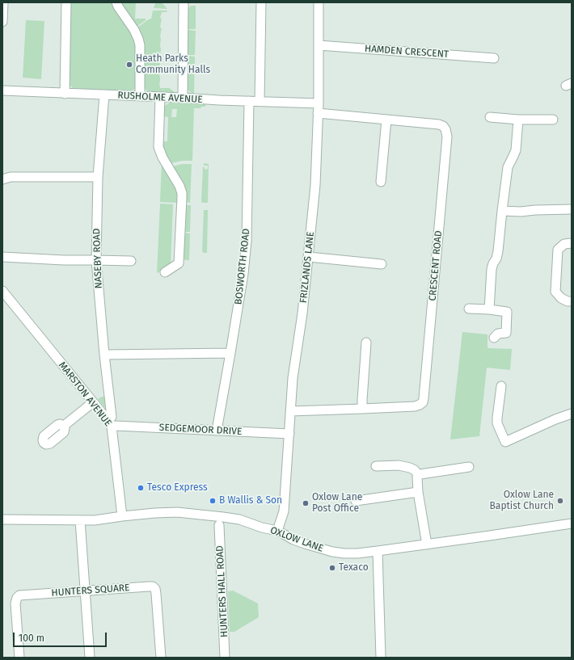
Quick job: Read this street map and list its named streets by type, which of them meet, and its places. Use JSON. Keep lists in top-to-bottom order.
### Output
{
  "streets": {
    "street": [
      "HAMDEN CRESCENT",
      "RUSHOLME AVENUE",
      "NASEBY ROAD",
      "CRESCENT ROAD",
      "BOSWORTH ROAD",
      "FRIZLANDS LANE",
      "MARSTON AVENUE",
      "SEDGEMOOR DRIVE",
      "OXLOW LANE",
      "HUNTERS SQUARE",
      "HUNTERS HALL ROAD"
    ]
  },
  "crossings": [
    ["HAMDEN CRESCENT", "FRIZLANDS LANE"],
    ["RUSHOLME AVENUE", "NASEBY ROAD"],
    ["RUSHOLME AVENUE", "BOSWORTH ROAD"],
    ["RUSHOLME AVENUE", "FRIZLANDS LANE"],
    ["NASEBY ROAD", "MARSTON AVENUE"],
    ["NASEBY ROAD", "SEDGEMOOR DRIVE"],
    ["CRESCENT ROAD", "FRIZLANDS LANE"],
    ["BOSWORTH ROAD", "SEDGEMOOR DRIVE"],
    ["FRIZLANDS LANE", "SEDGEMOOR DRIVE"],
    ["FRIZLANDS LANE", "OXLOW LANE"],
    ["MARSTON AVENUE", "SEDGEMOOR DRIVE"],
    ["MARSTON AVENUE", "OXLOW LANE"]
  ],
  "places": [
    "Heath Parks Community Halls",
    "Tesco Express",
    "B Wallis & Son",
    "Oxlow Lane Baptist Church",
    "Oxlow Lane Post Office",
    "Texaco"
  ],
  "scale_bar": "100 m"
}
